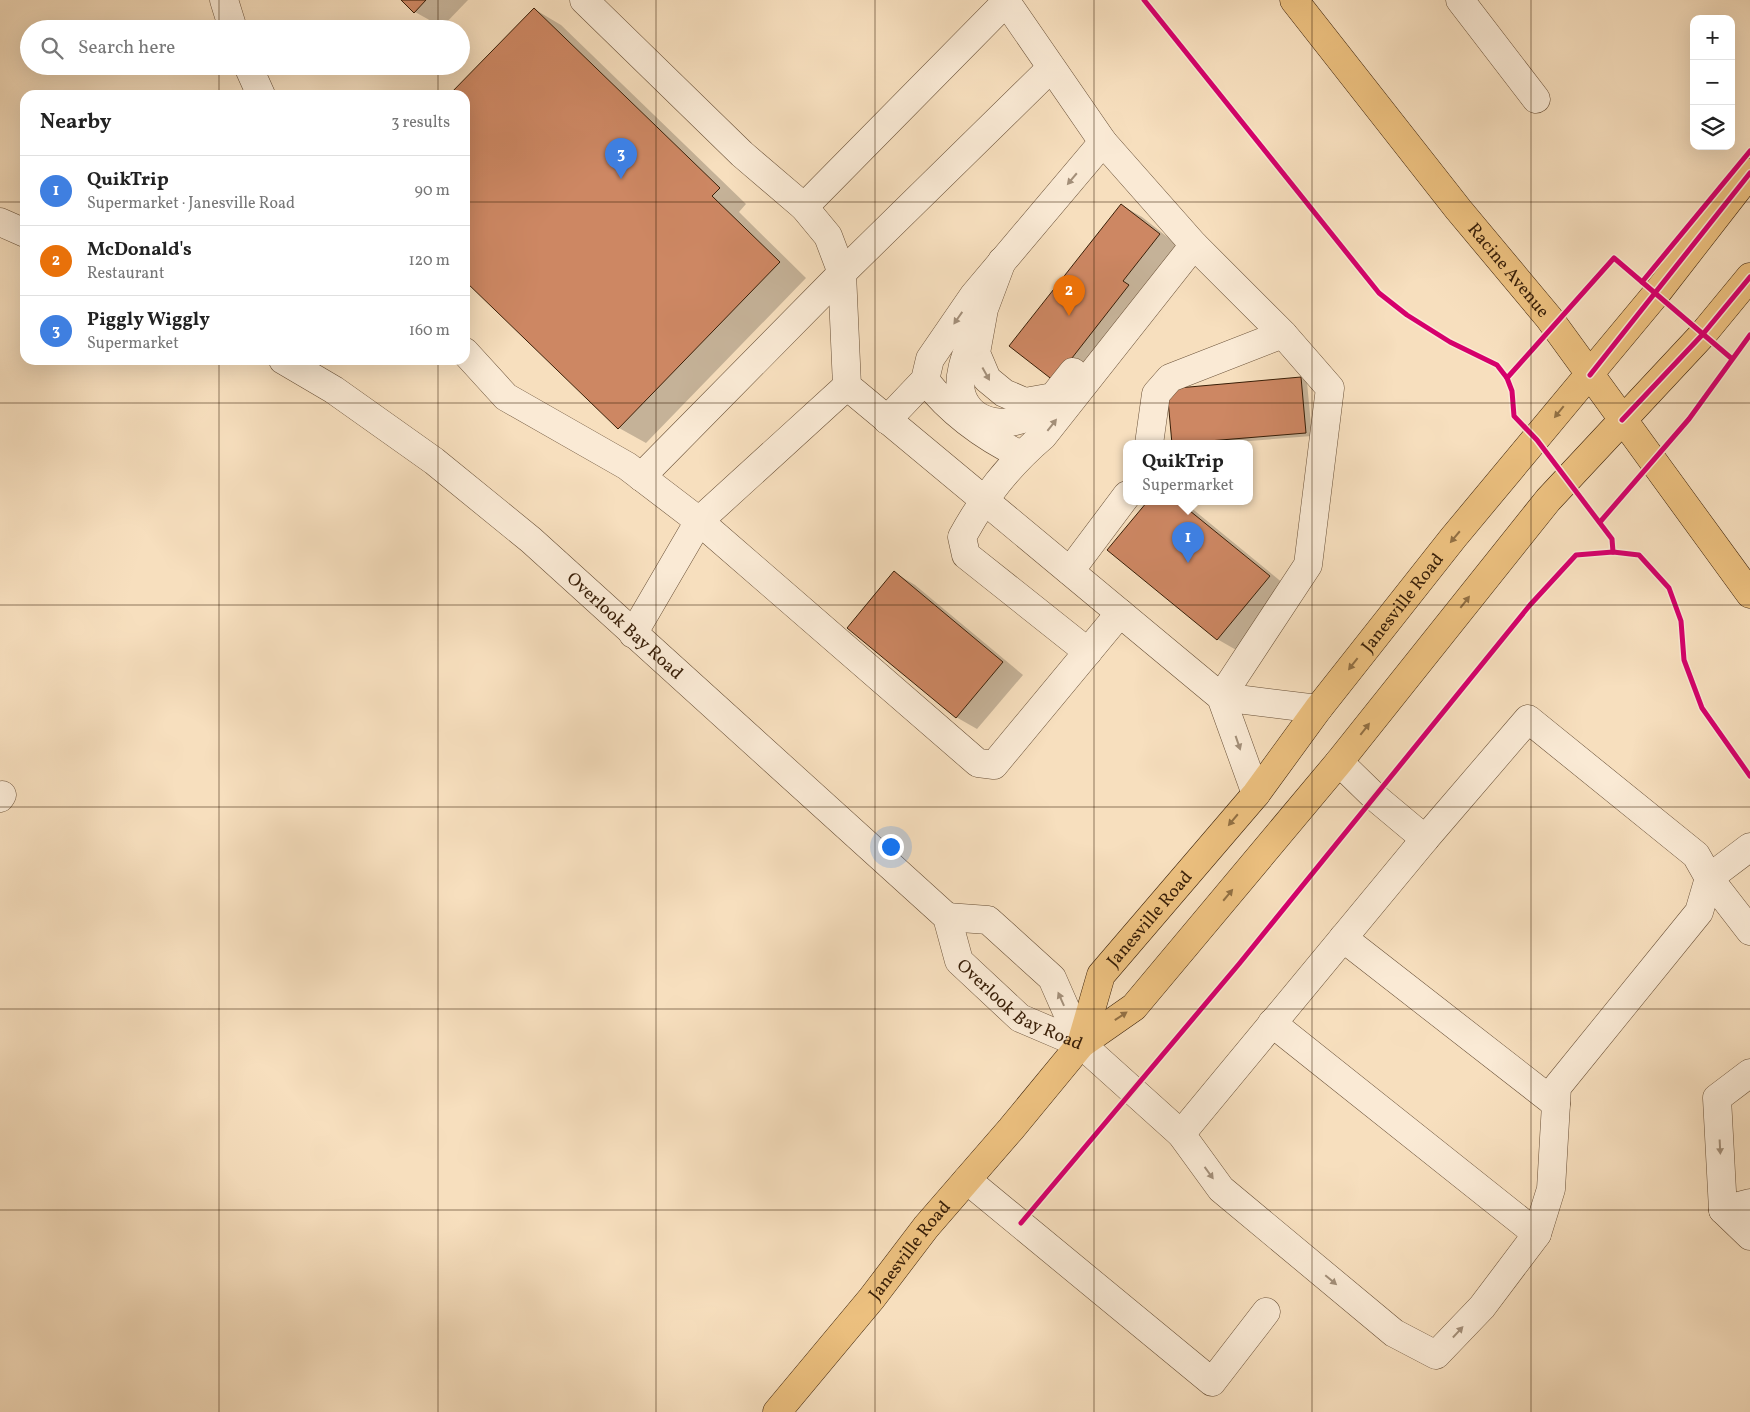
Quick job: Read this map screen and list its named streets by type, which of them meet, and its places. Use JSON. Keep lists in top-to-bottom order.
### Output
{
  "streets": {
    "main road": ["Racine Avenue", "Janesville Road"],
    "street": ["Overlook Bay Road"]
  },
  "crossings": [
    ["Racine Avenue", "Janesville Road"],
    ["Janesville Road", "Overlook Bay Road"]
  ],
  "page": {
    "map_buttons": ["+", "−"],
    "search": "Search here",
    "heading": ["Nearby", "3 results"],
    "pins": ["3", "2", "1"],
    "list": [
      {
        "mark": "1",
        "name": "QuikTrip",
        "note": "Supermarket · Janesville Road",
        "value": "90 m"
      },
      {
        "mark": "2",
        "name": "McDonald's",
        "note": "Restaurant",
        "value": "120 m"
      },
      {
        "mark": "3",
        "name": "Piggly Wiggly",
        "note": "Supermarket",
        "value": "160 m"
      }
    ],
    "popup": ["QuikTrip", "Supermarket"]
  }
}
